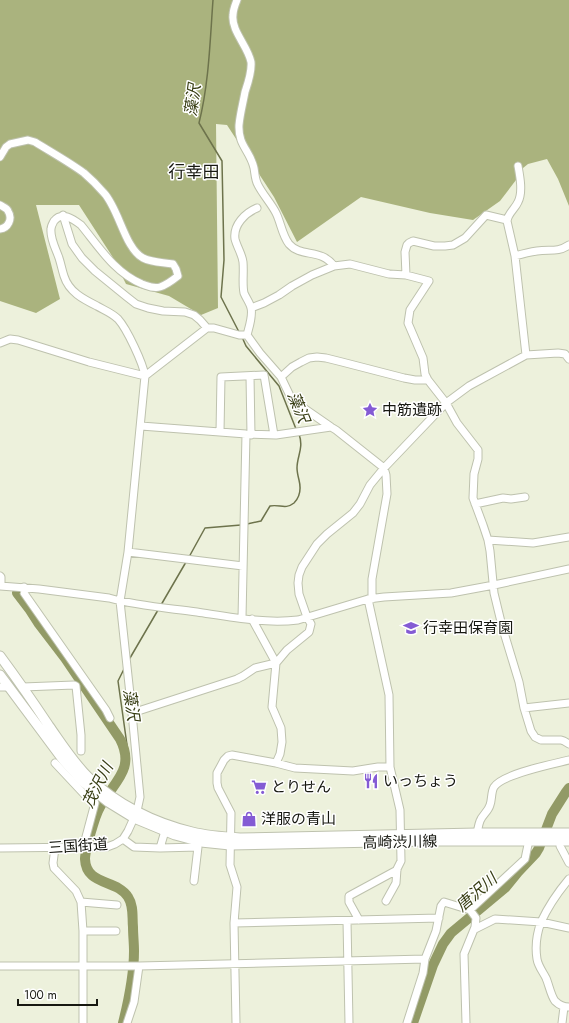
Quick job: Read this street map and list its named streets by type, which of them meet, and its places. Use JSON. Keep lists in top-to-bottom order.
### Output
{
  "streets": {
    "main road": ["高崎渋川線"],
    "street": ["三国街道"]
  },
  "districts": ["行幸田"],
  "water": ["藻沢", "茂沢川", "唐沢川"],
  "places": {
    "place": ["中筋遺跡"],
    "school or university": ["行幸田保育園"],
    "restaurant": ["いっちょう"],
    "supermarket": ["とりせん"],
    "shop": ["洋服の青山"]
  },
  "scale_bar": "100 m"
}
